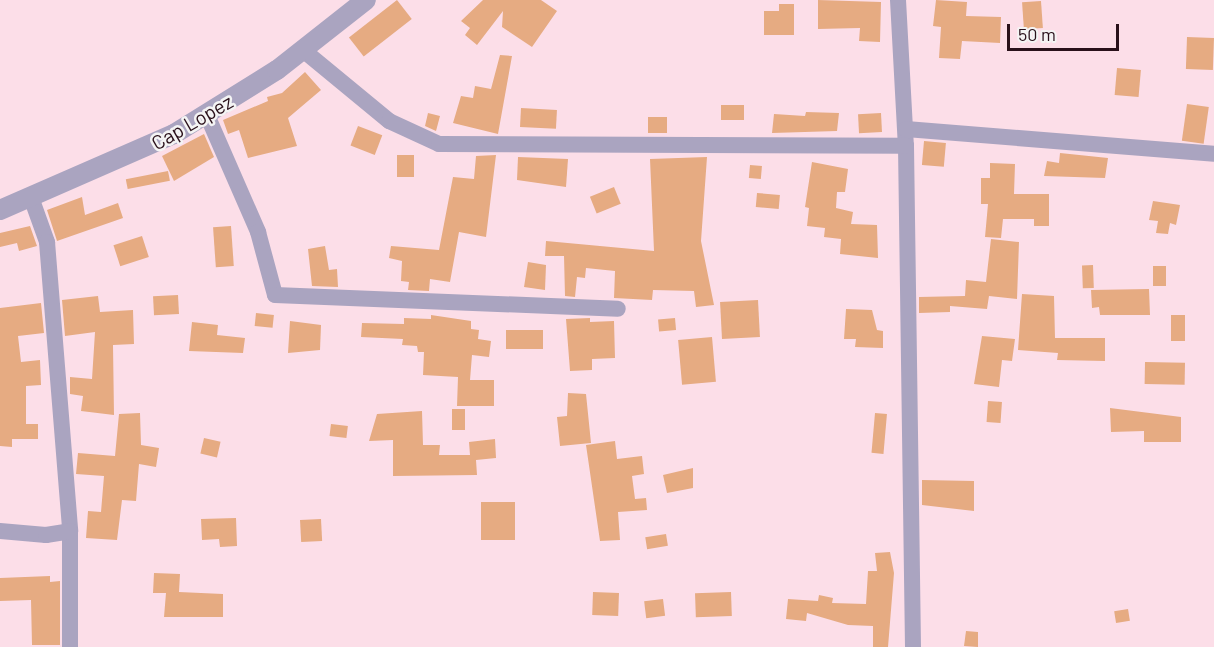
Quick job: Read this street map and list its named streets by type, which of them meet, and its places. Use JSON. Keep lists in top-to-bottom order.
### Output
{
  "streets": {
    "street": ["Cap Lopez"]
  },
  "scale_bar": "50 m"
}
